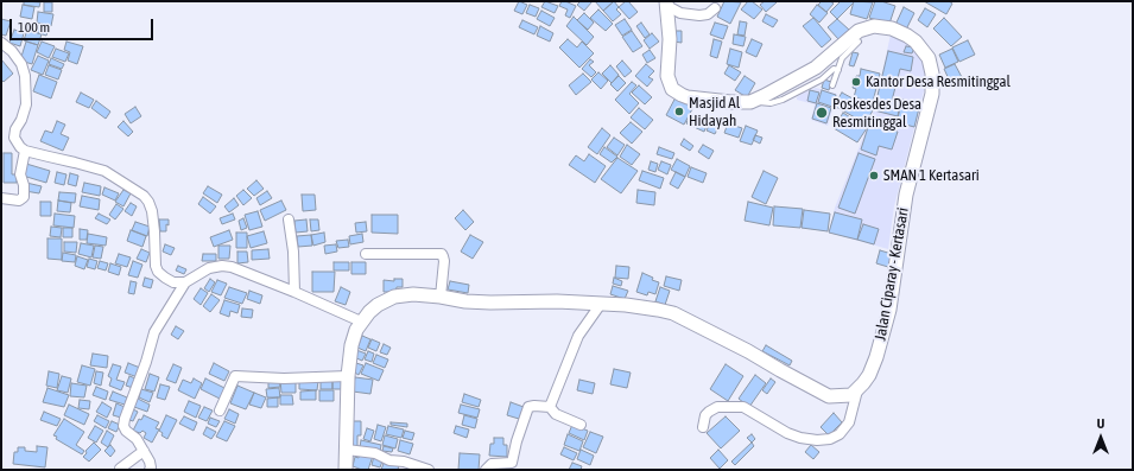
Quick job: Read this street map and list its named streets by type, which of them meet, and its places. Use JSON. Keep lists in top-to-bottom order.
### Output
{
  "streets": {
    "main road": ["Jalan Ciparay - Kertasari"]
  },
  "places": [
    "Kantor Desa Resmitinggal",
    "Masjid Al Hidayah",
    "Poskesdes Desa Resmitinggal",
    "SMAN 1 Kertasari"
  ],
  "scale_bar": "100 m",
  "north": "top"
}
